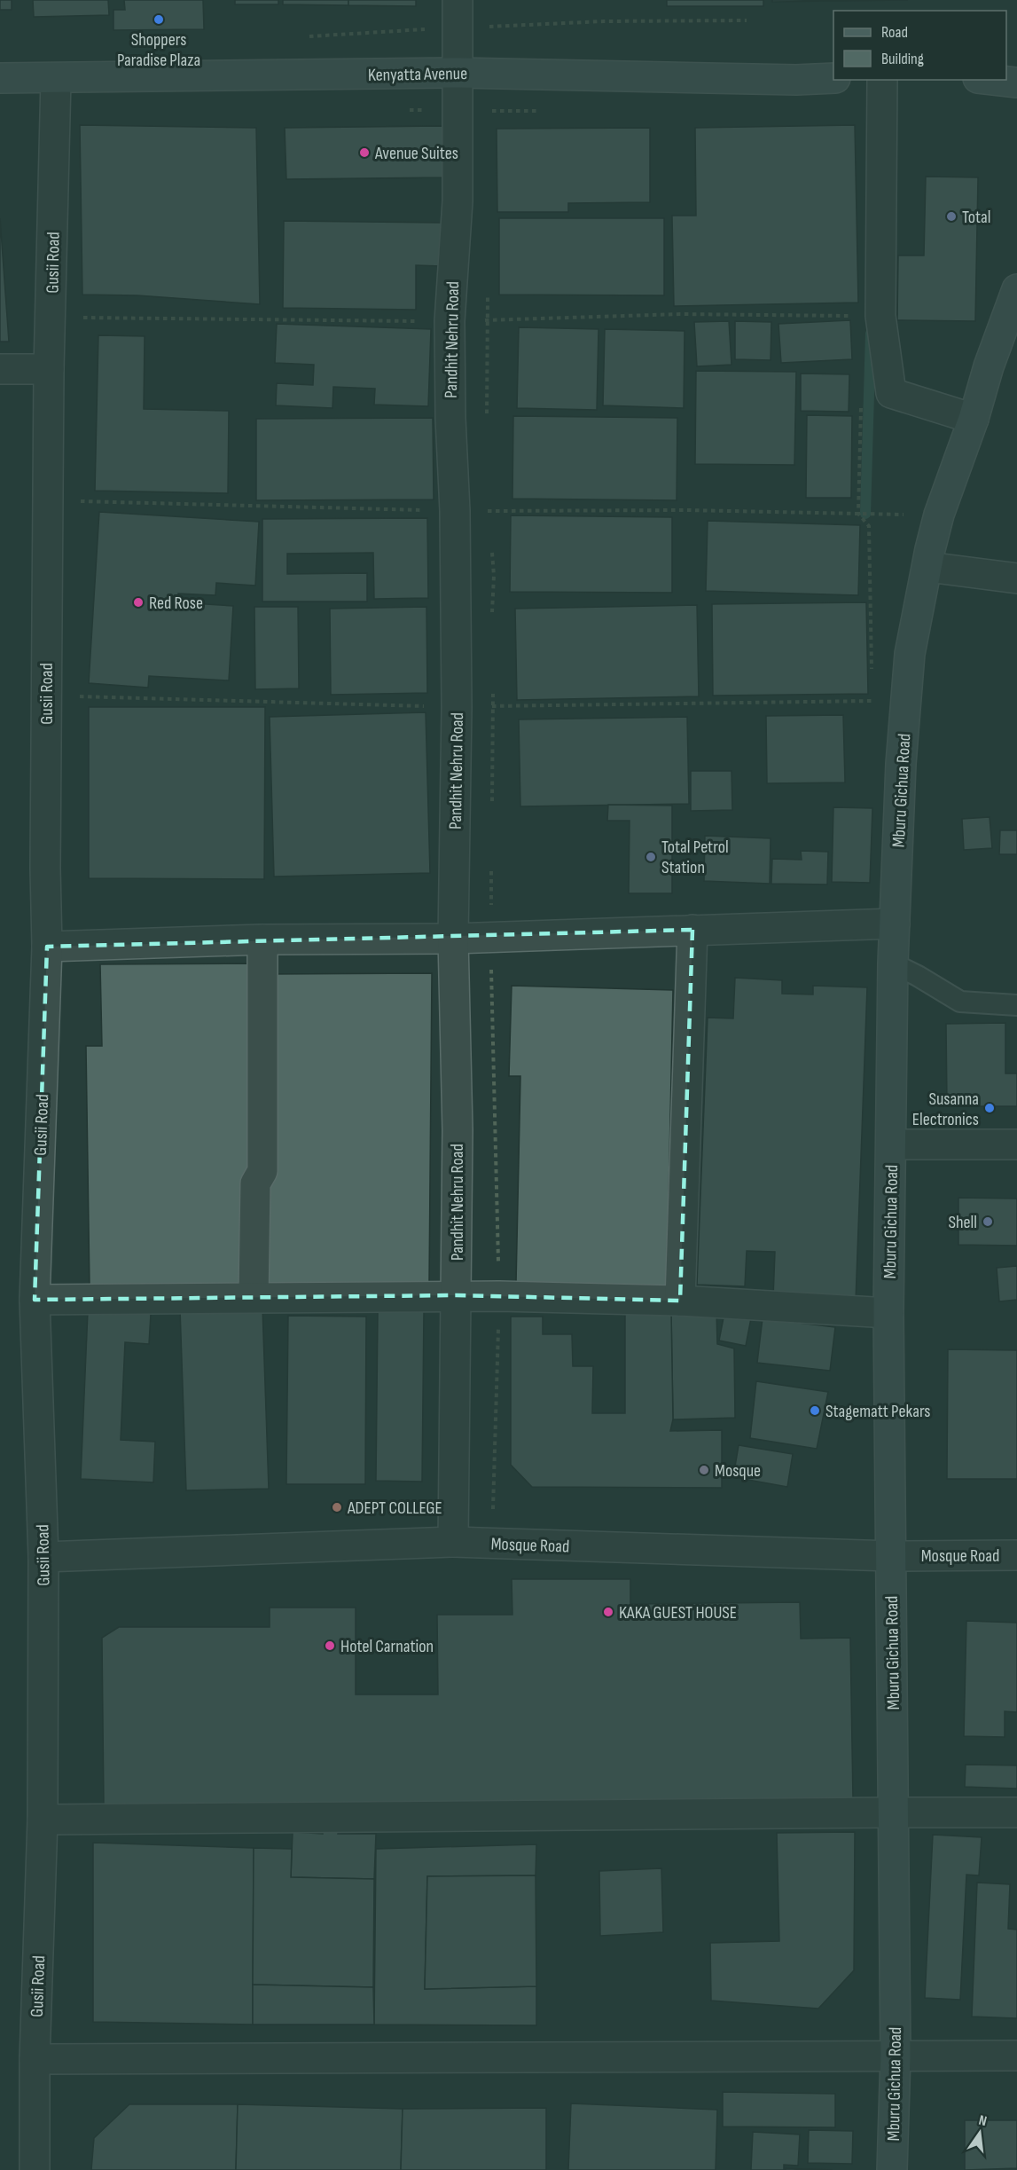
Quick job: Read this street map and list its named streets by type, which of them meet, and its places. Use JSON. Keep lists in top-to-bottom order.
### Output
{
  "streets": {
    "street": [
      "Kenyatta Avenue",
      "Gusii Road",
      "Pandhit Nehru Road",
      "Mburu Gichua Road",
      "Mosque Road"
    ]
  },
  "crossings": [
    ["Kenyatta Avenue", "Gusii Road"],
    ["Kenyatta Avenue", "Pandhit Nehru Road"],
    ["Gusii Road", "Mosque Road"],
    ["Pandhit Nehru Road", "Mosque Road"],
    ["Mburu Gichua Road", "Mosque Road"]
  ],
  "places": [
    "Shoppers Paradise Plaza",
    "Avenue Suites",
    "Total",
    "Red Rose",
    "Total Petrol Station",
    "Susanna Electronics",
    "Shell",
    "Stagematt Pekars",
    "Mosque",
    "ADEPT COLLEGE",
    "KAKA GUEST HOUSE",
    "Hotel Carnation"
  ],
  "legend": ["Road", "Building"],
  "north": "top"
}
